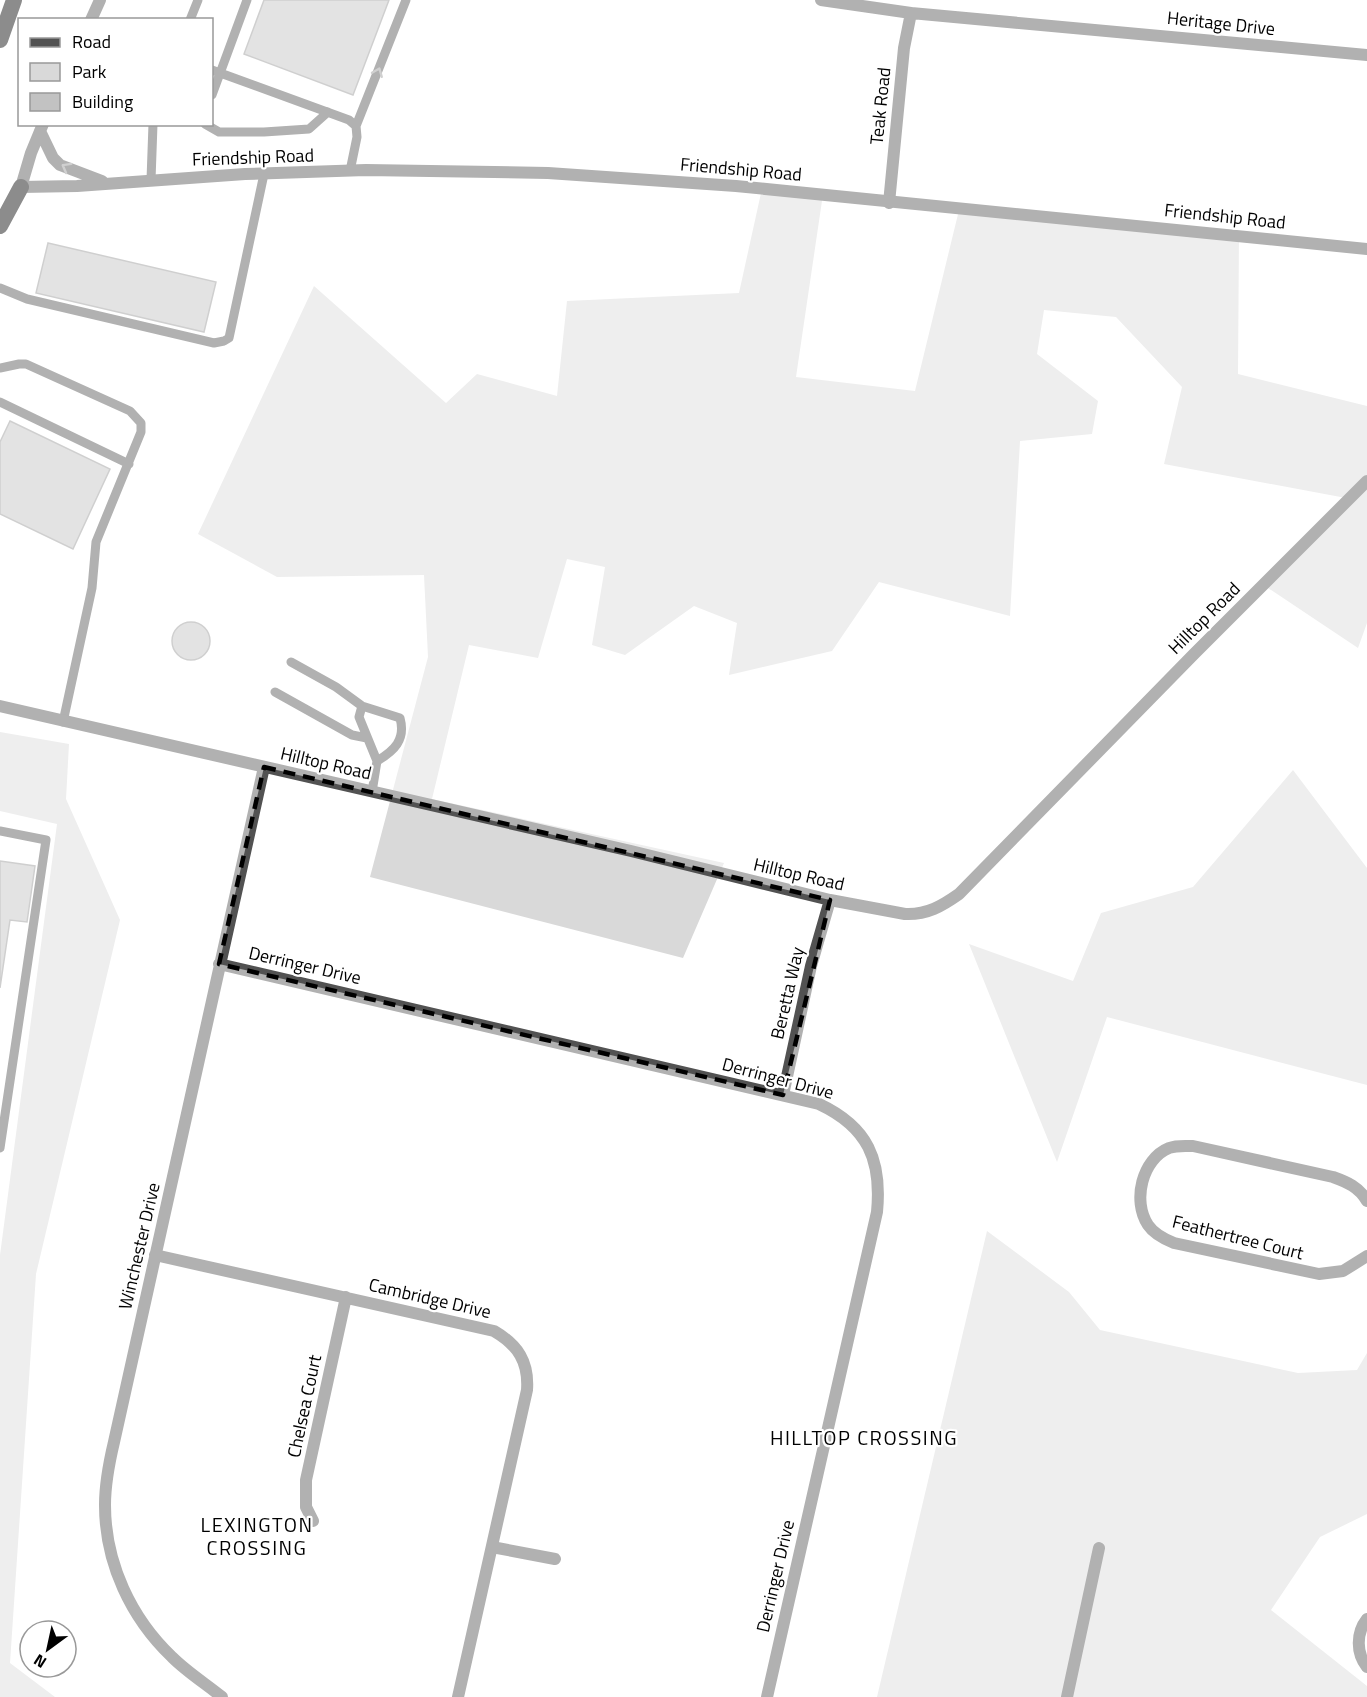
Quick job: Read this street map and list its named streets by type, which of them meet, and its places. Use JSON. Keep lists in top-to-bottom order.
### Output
{
  "streets": {
    "street": [
      "Heritage Drive",
      "Teak Road",
      "Friendship Road",
      "Hilltop Road",
      "Derringer Drive",
      "Beretta Way",
      "Feathertree Court",
      "Winchester Drive",
      "Cambridge Drive",
      "Chelsea Court"
    ]
  },
  "crossings": [
    ["Heritage Drive", "Teak Road"],
    ["Teak Road", "Friendship Road"],
    ["Hilltop Road", "Beretta Way"],
    ["Hilltop Road", "Winchester Drive"],
    ["Derringer Drive", "Beretta Way"],
    ["Derringer Drive", "Winchester Drive"],
    ["Winchester Drive", "Cambridge Drive"],
    ["Cambridge Drive", "Chelsea Court"]
  ],
  "districts": ["HILLTOP CROSSING", "LEXINGTON CROSSING"],
  "legend": ["Road", "Park", "Building"],
  "north": "bottom left"
}
